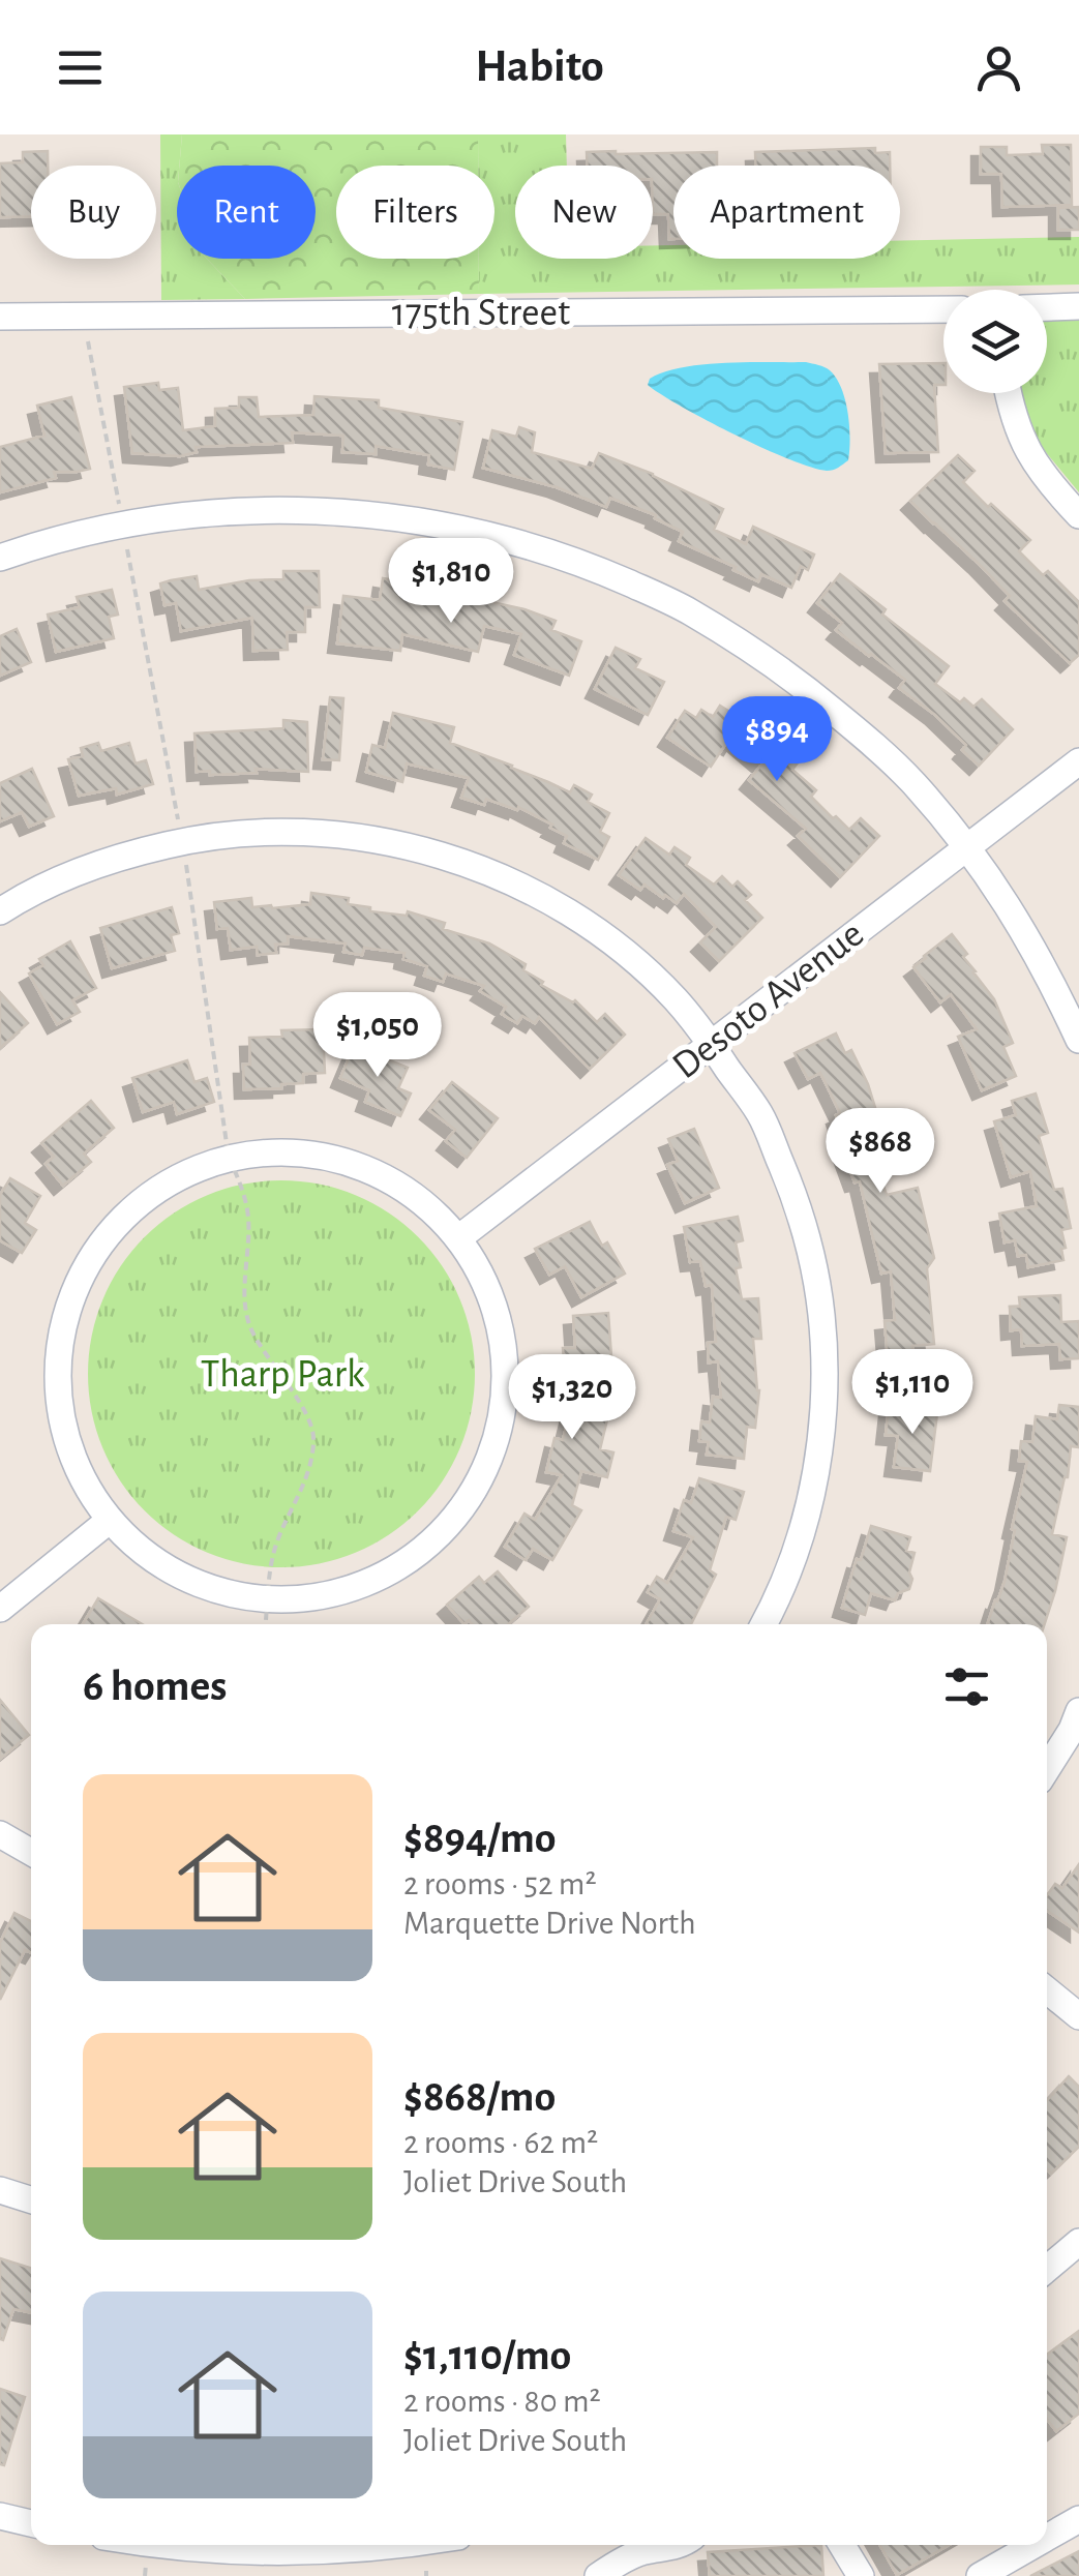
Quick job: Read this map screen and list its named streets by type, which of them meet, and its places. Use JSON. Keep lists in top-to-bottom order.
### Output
{
  "streets": {
    "street": ["175th Street", "Desoto Avenue"]
  },
  "parks": ["Tharp Park"],
  "page": {
    "header": "Habito",
    "chip": [
      "Buy",
      "Rent",
      "Filters",
      "New",
      "Apartment"
    ],
    "price": [
      "$1,810",
      "$894",
      "$1,050",
      "$868",
      "$1,110",
      "$1,320"
    ],
    "heading": "6 homes",
    "list": [
      {
        "name": "$894/mo",
        "note": "2 rooms · 52 m² · Marquette Drive North"
      },
      {
        "name": "$868/mo",
        "note": "2 rooms · 62 m² · Joliet Drive South"
      },
      {
        "name": "$1,110/mo",
        "note": "2 rooms · 80 m² · Joliet Drive South"
      }
    ]
  }
}
